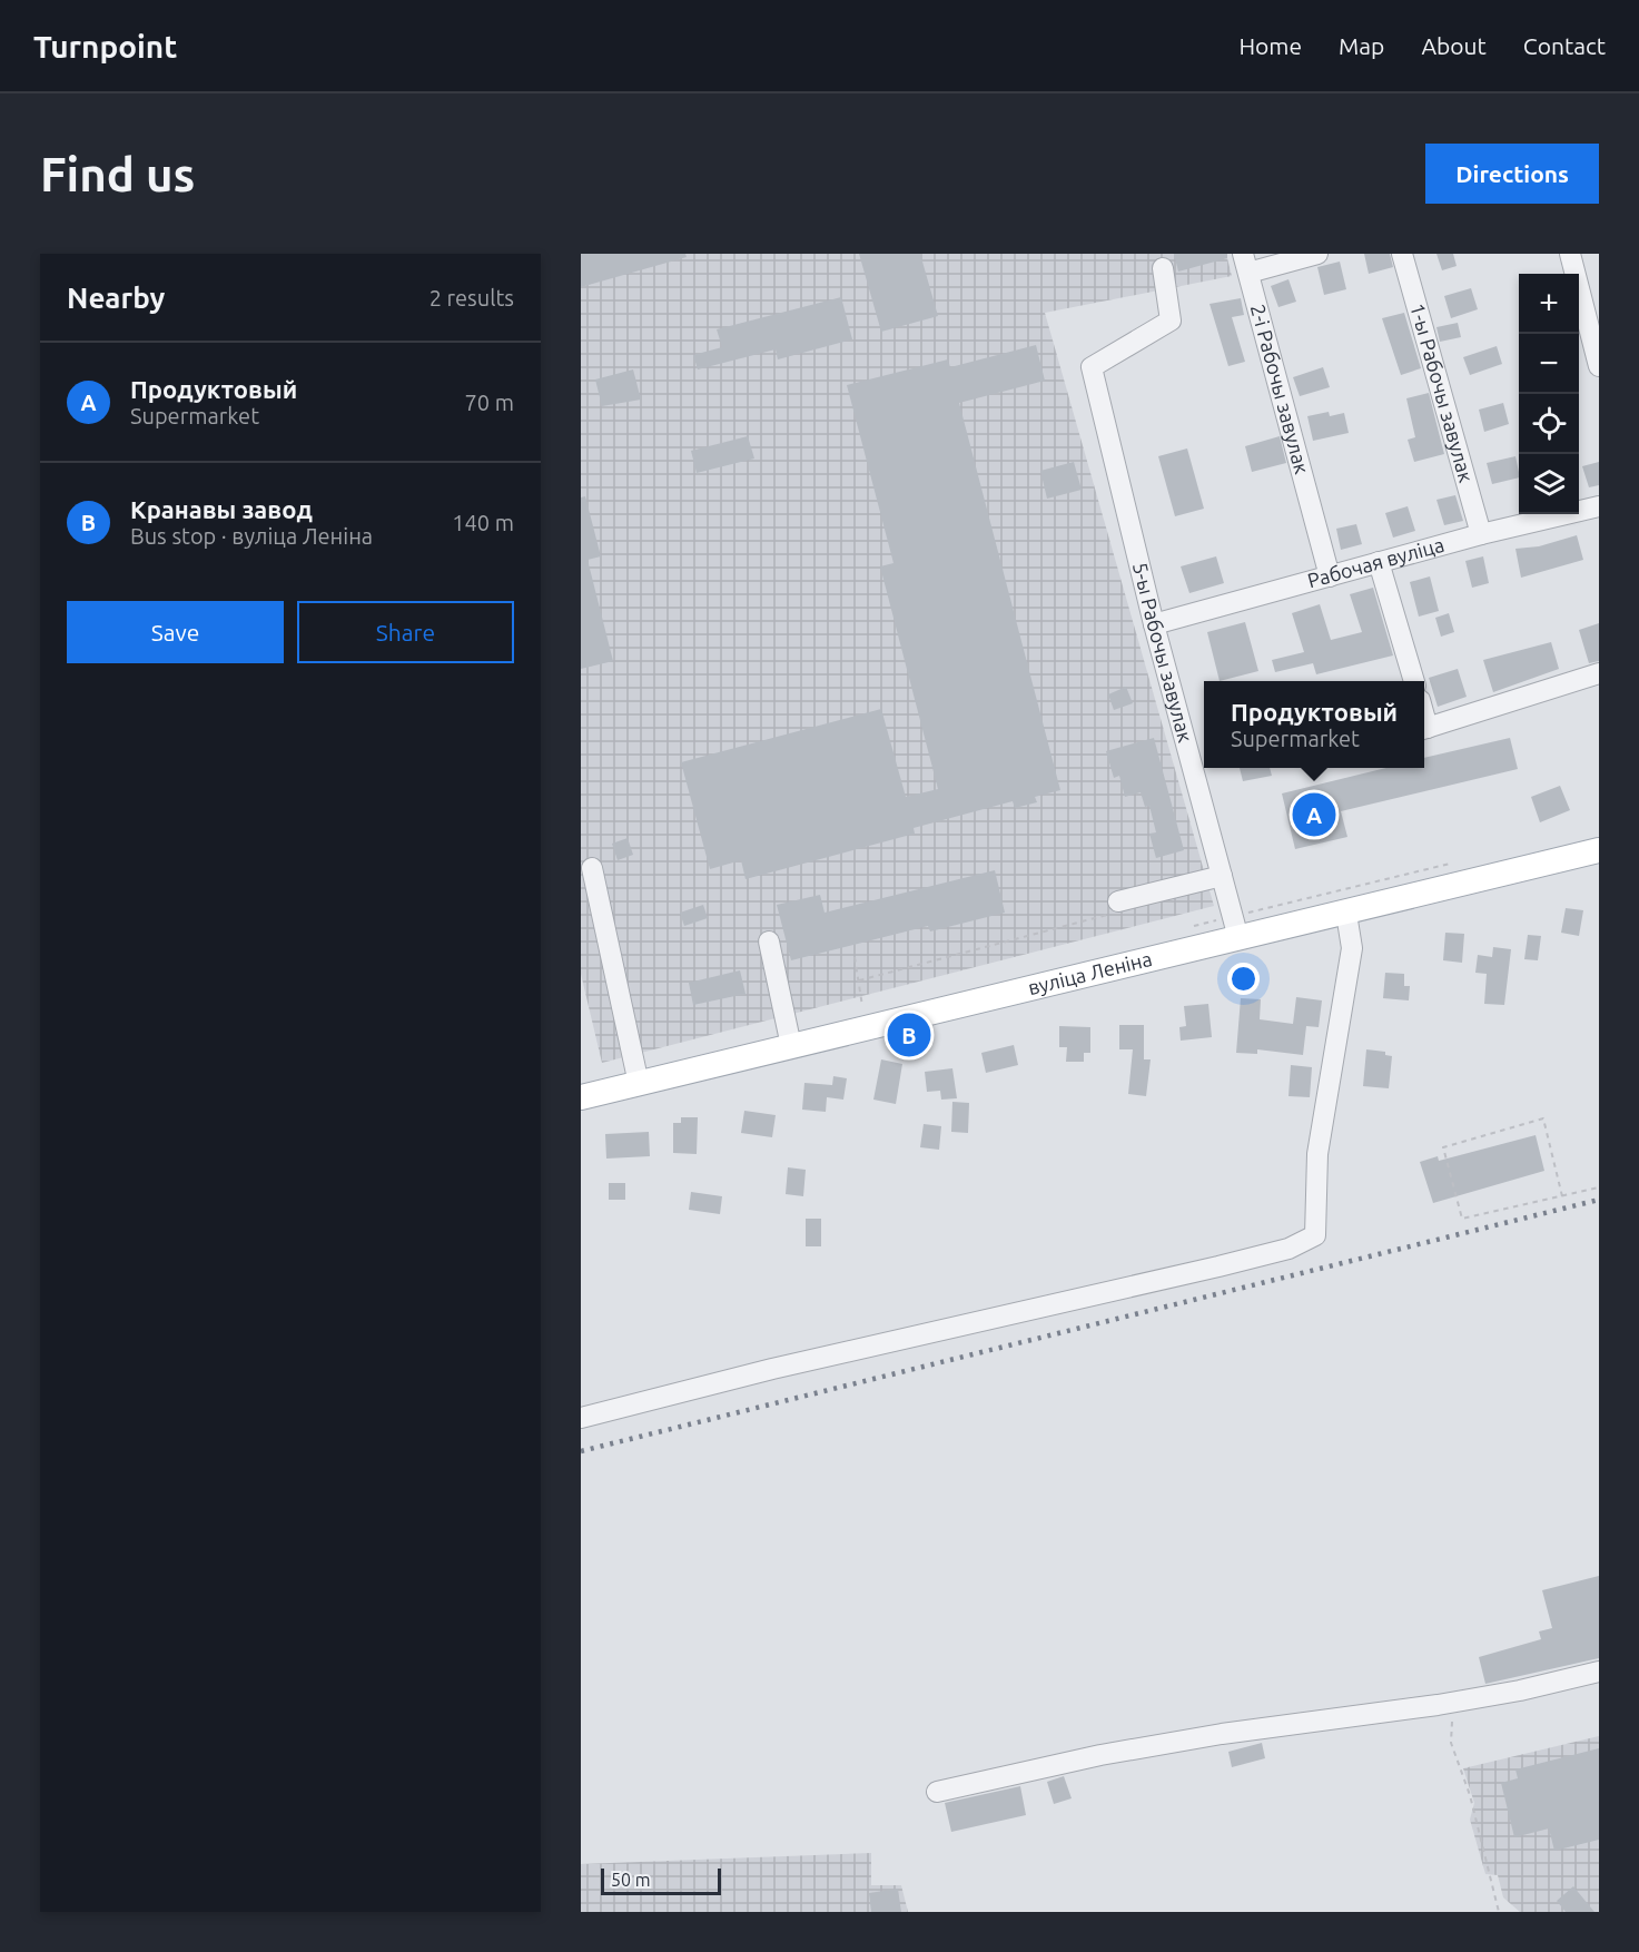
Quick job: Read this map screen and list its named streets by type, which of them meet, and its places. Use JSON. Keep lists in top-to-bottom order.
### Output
{
  "streets": {
    "main road": ["вуліца Леніна"],
    "street": [
      "2-і Рабочы завулак",
      "1-ы Рабочы завулак",
      "Рабочая вуліца",
      "5-ы Рабочы завулак"
    ]
  },
  "crossings": [
    ["2-і Рабочы завулак", "Рабочая вуліца"],
    ["1-ы Рабочы завулак", "Рабочая вуліца"],
    ["Рабочая вуліца", "5-ы Рабочы завулак"],
    ["5-ы Рабочы завулак", "вуліца Леніна"]
  ],
  "scale_bar": "50 m",
  "page": {
    "header": "Turnpoint",
    "nav": [
      "Home",
      "Map",
      "About",
      "Contact"
    ],
    "buttons": [
      "Directions",
      ["Save", "Share"]
    ],
    "title": "Find us",
    "heading": ["Nearby", "2 results"],
    "map_buttons": ["+", "−"],
    "list": [
      {
        "mark": "A",
        "name": "Продуктовый",
        "note": "Supermarket",
        "value": "70 m"
      },
      {
        "mark": "B",
        "name": "Кранавы завод",
        "note": "Bus stop · вуліца Леніна",
        "value": "140 m"
      }
    ],
    "popup": ["Продуктовый", "Supermarket"],
    "pins": ["A", "B"],
    "scale": "50 m"
  }
}
